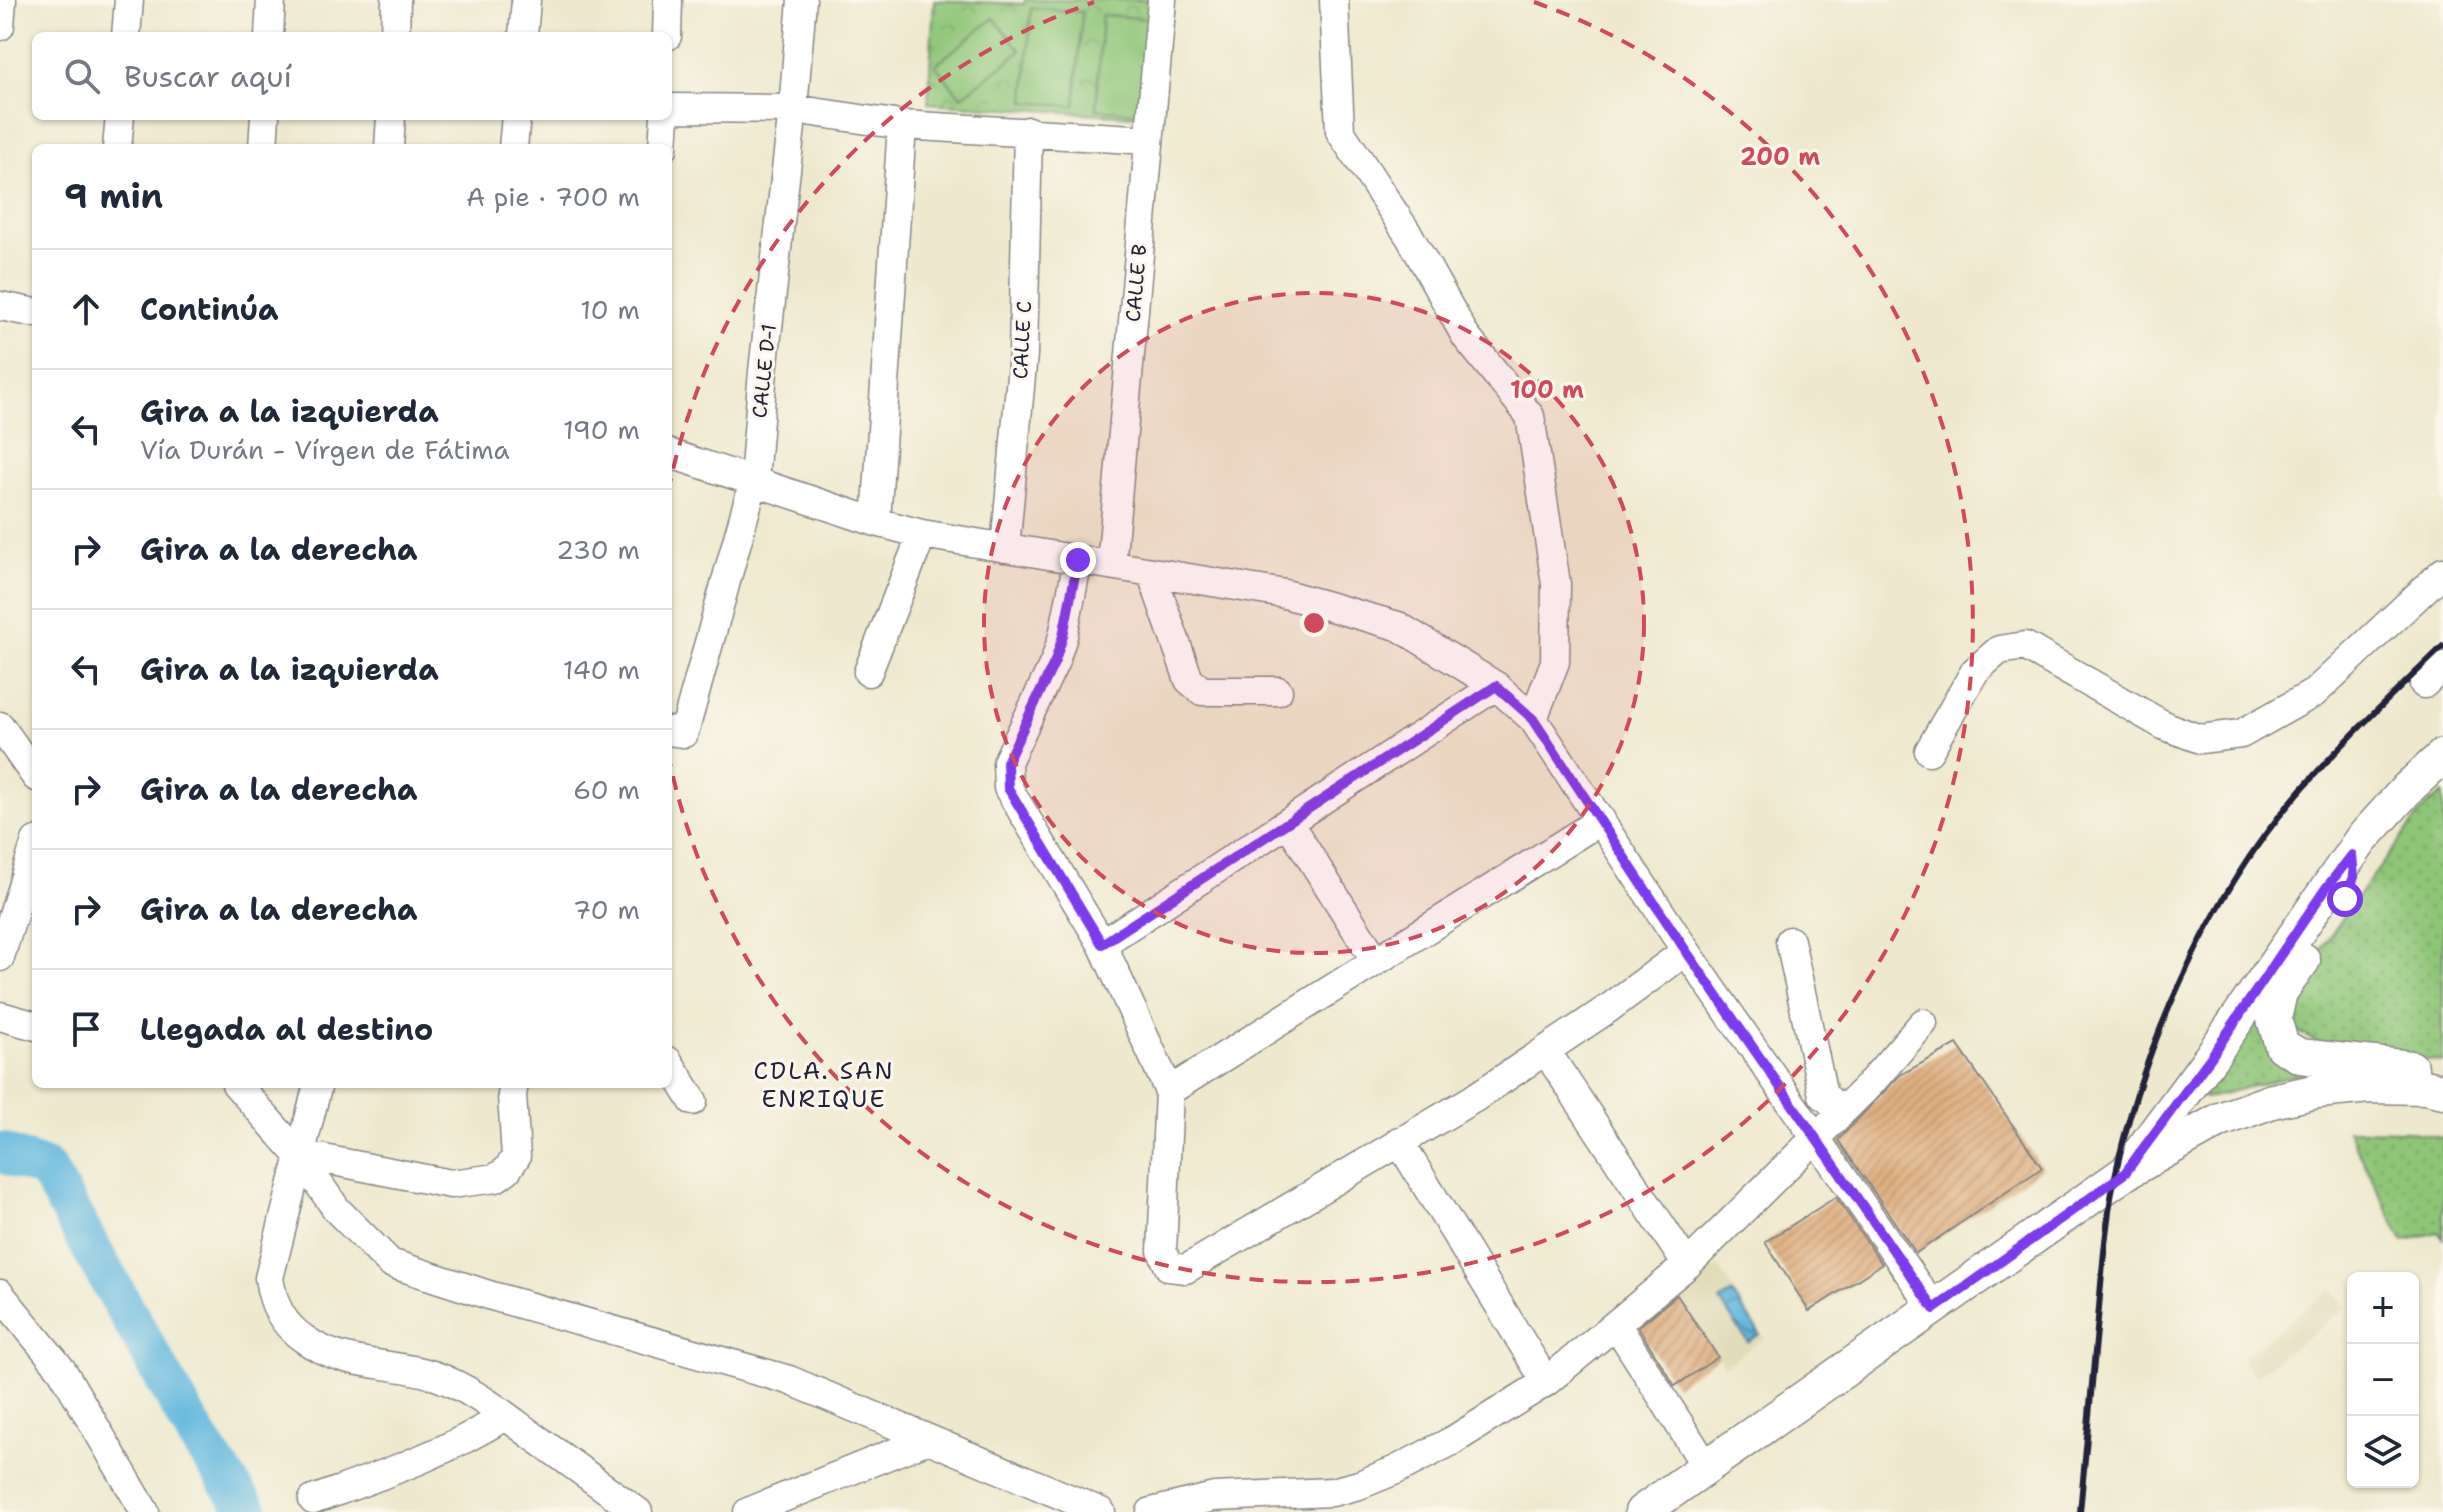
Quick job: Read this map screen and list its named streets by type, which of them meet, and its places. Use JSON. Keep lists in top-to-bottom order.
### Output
{
  "streets": {
    "street": ["CALLE B", "CALLE C", "CALLE D-1"]
  },
  "districts": ["CDLA. SAN ENRIQUE"],
  "page": {
    "search": "Buscar aquí",
    "heading": ["9 min", "A pie · 700 m"],
    "list": [
      ["Continúa", "10 m"],
      ["Gira a la izquierda", "Vía Durán - Vírgen de Fátima", "190 m"],
      ["Gira a la derecha", "230 m"],
      ["Gira a la izquierda", "140 m"],
      ["Gira a la derecha", "60 m"],
      ["Gira a la derecha", "70 m"],
      "Llegada al destino"
    ],
    "map_buttons": ["+", "−"]
  },
  "rings": ["200 m", "100 m"]
}
